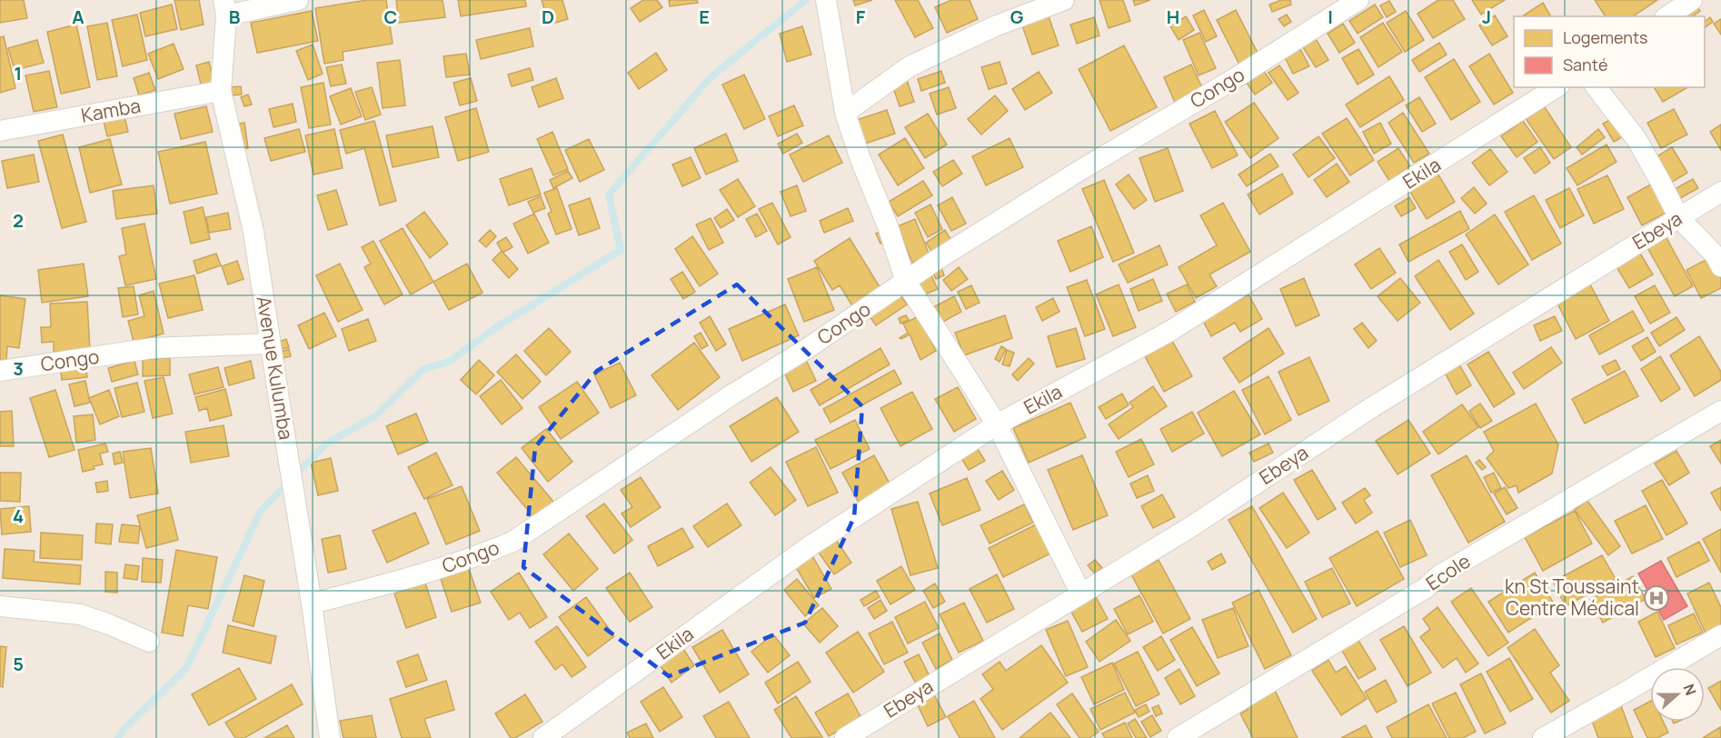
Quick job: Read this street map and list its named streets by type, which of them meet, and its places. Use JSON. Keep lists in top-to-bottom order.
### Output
{
  "streets": {
    "street": [
      "Congo",
      "Kamba",
      "Ekila",
      "Ebeya",
      "Avenue Kulumba",
      "Ecole"
    ]
  },
  "crossings": [
    ["Congo", "Avenue Kulumba"],
    ["Kamba", "Avenue Kulumba"]
  ],
  "places": {
    "hospital": ["kn St Toussaint Centre Médical"]
  },
  "legend": ["Logements", "Santé"],
  "north": "right",
  "grid": {
    "columns": [
      "A",
      "B",
      "C",
      "D",
      "E",
      "F",
      "G",
      "H",
      "I",
      "J"
    ],
    "rows": [
      "1",
      "2",
      "3",
      "4",
      "5"
    ]
  }
}
